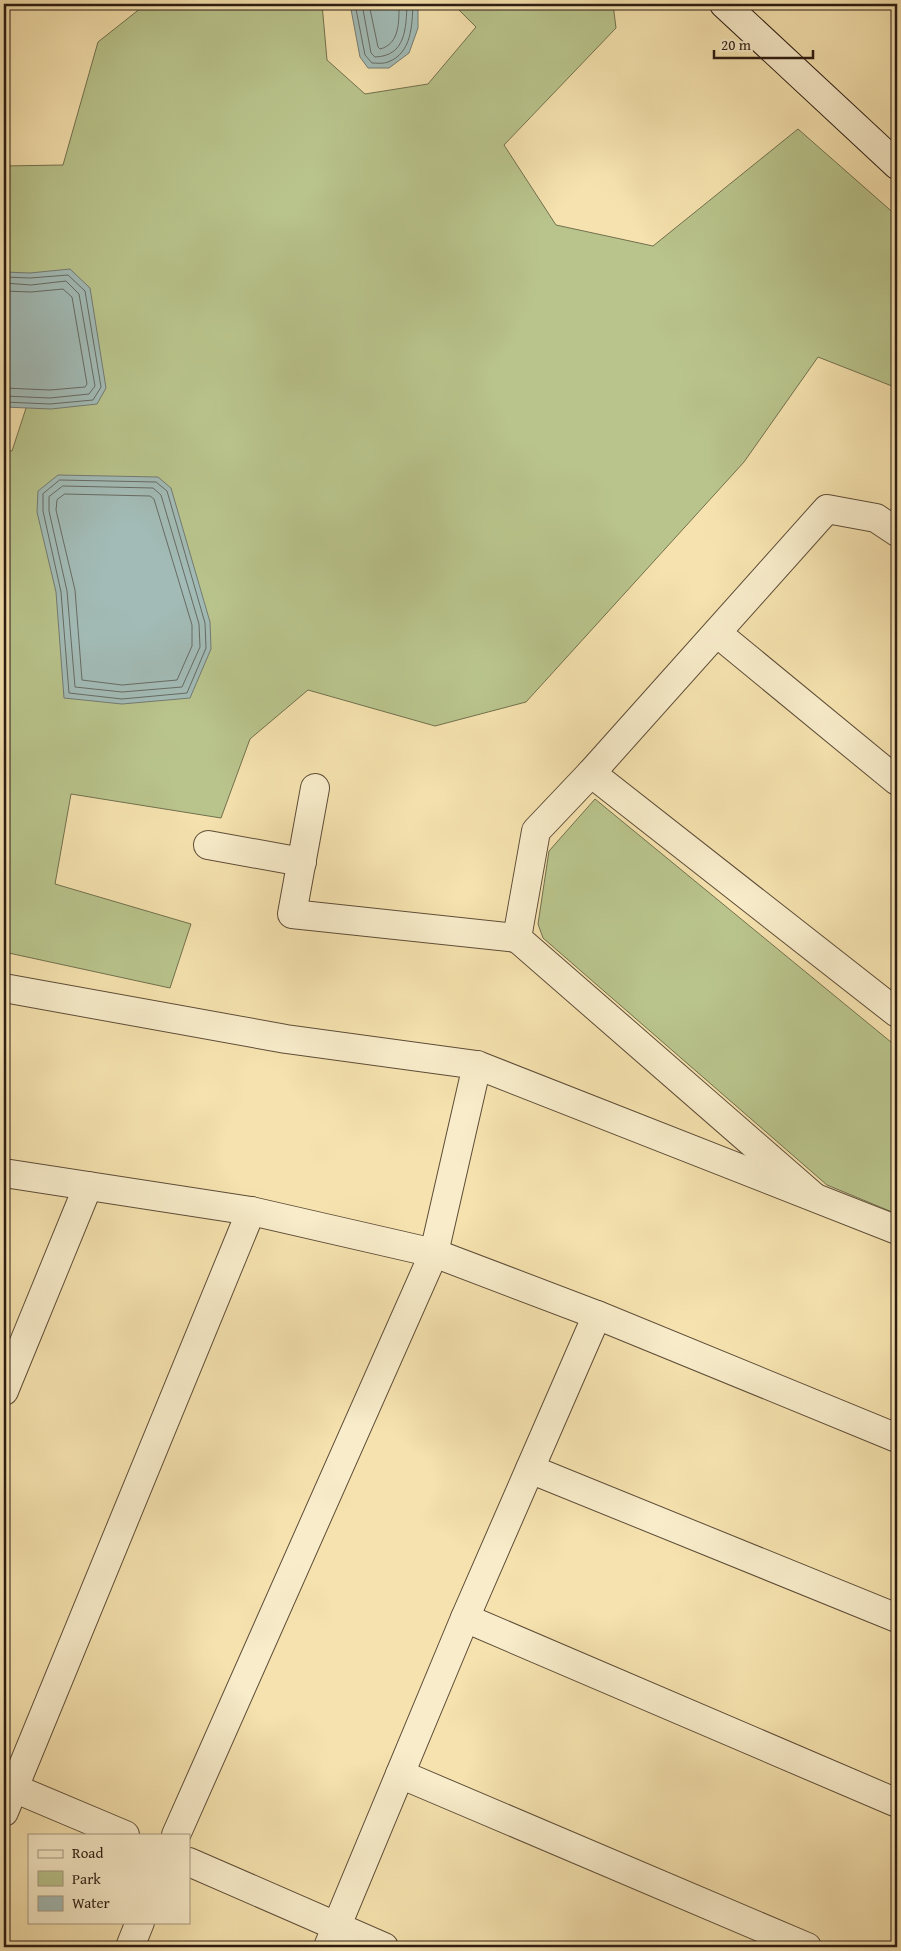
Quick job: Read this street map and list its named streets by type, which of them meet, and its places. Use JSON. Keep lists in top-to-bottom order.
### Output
{
  "legend": ["Road", "Park", "Water"],
  "scale_bar": "20 m"
}
